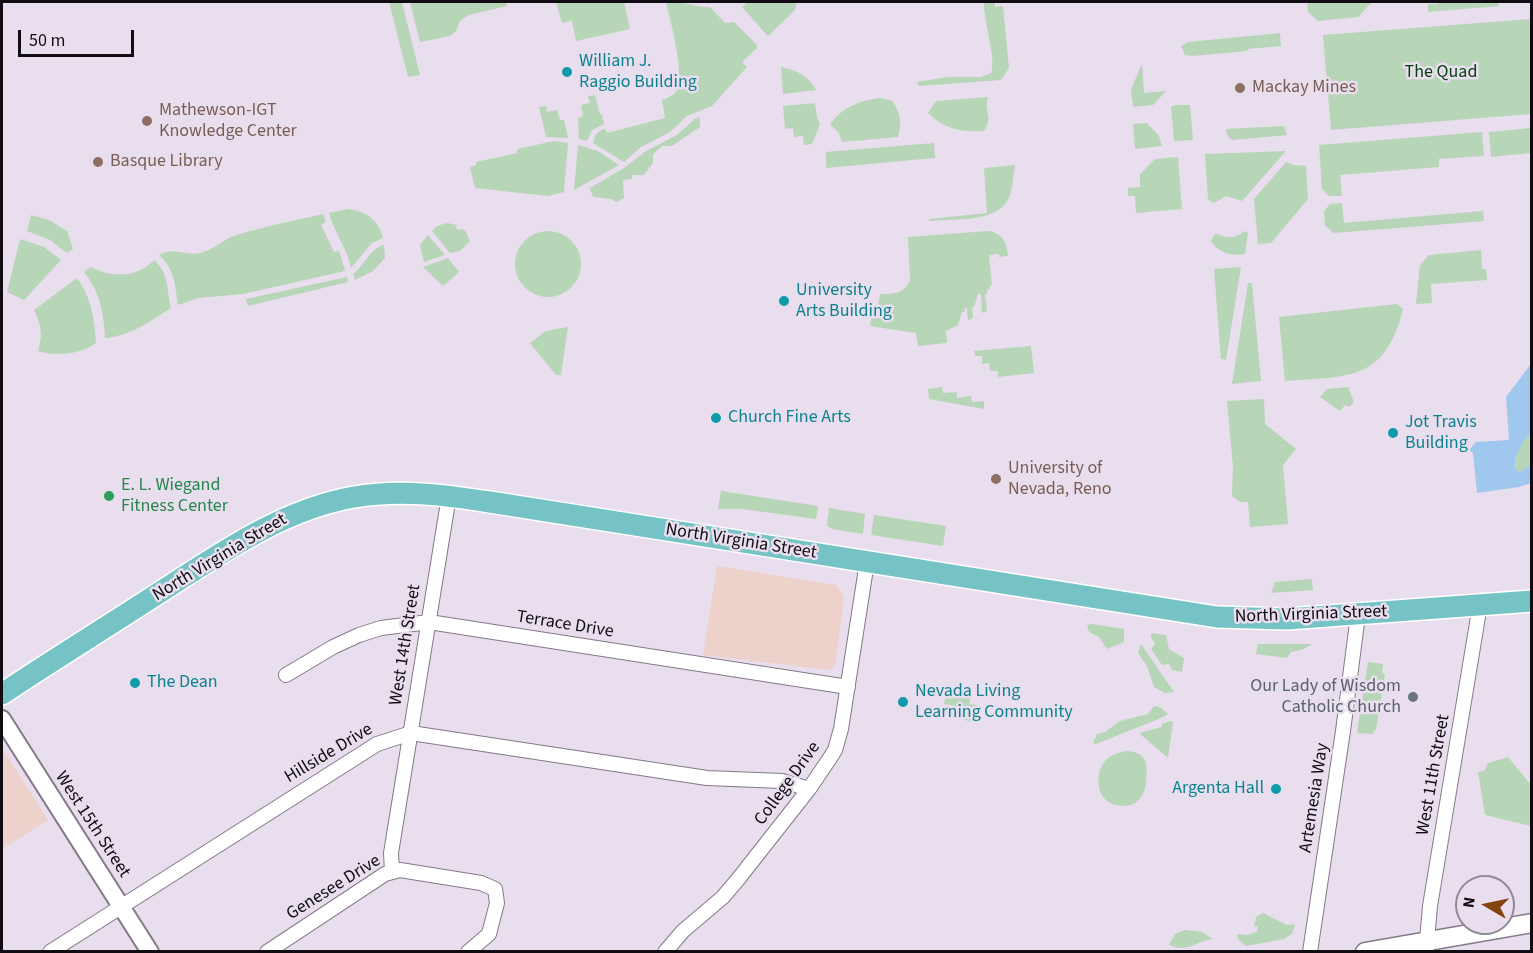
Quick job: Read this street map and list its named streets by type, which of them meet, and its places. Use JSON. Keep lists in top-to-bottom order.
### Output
{
  "streets": {
    "main road": ["North Virginia Street"],
    "street": [
      "Terrace Drive",
      "West 14th Street",
      "Hillside Drive",
      "West 11th Street",
      "College Drive",
      "Artemesia Way",
      "West 15th Street",
      "Genesee Drive"
    ]
  },
  "crossings": [
    ["North Virginia Street", "West 14th Street"],
    ["North Virginia Street", "West 11th Street"],
    ["North Virginia Street", "College Drive"],
    ["North Virginia Street", "Artemesia Way"],
    ["Terrace Drive", "West 14th Street"],
    ["Terrace Drive", "College Drive"],
    ["West 14th Street", "Hillside Drive"],
    ["West 14th Street", "Genesee Drive"],
    ["Hillside Drive", "College Drive"],
    ["Hillside Drive", "West 15th Street"]
  ],
  "parks": ["The Quad"],
  "places": [
    "William J. Raggio Building",
    "Mackay Mines",
    "Mathewson-IGT Knowledge Center",
    "Basque Library",
    "University Arts Building",
    "Church Fine Arts",
    "Jot Travis Building",
    "University of Nevada, Reno",
    "E. L. Wiegand Fitness Center",
    "The Dean",
    "Our Lady of Wisdom Catholic Church",
    "Nevada Living Learning Community",
    "Argenta Hall"
  ],
  "scale_bar": "50 m",
  "north": "left"
}
